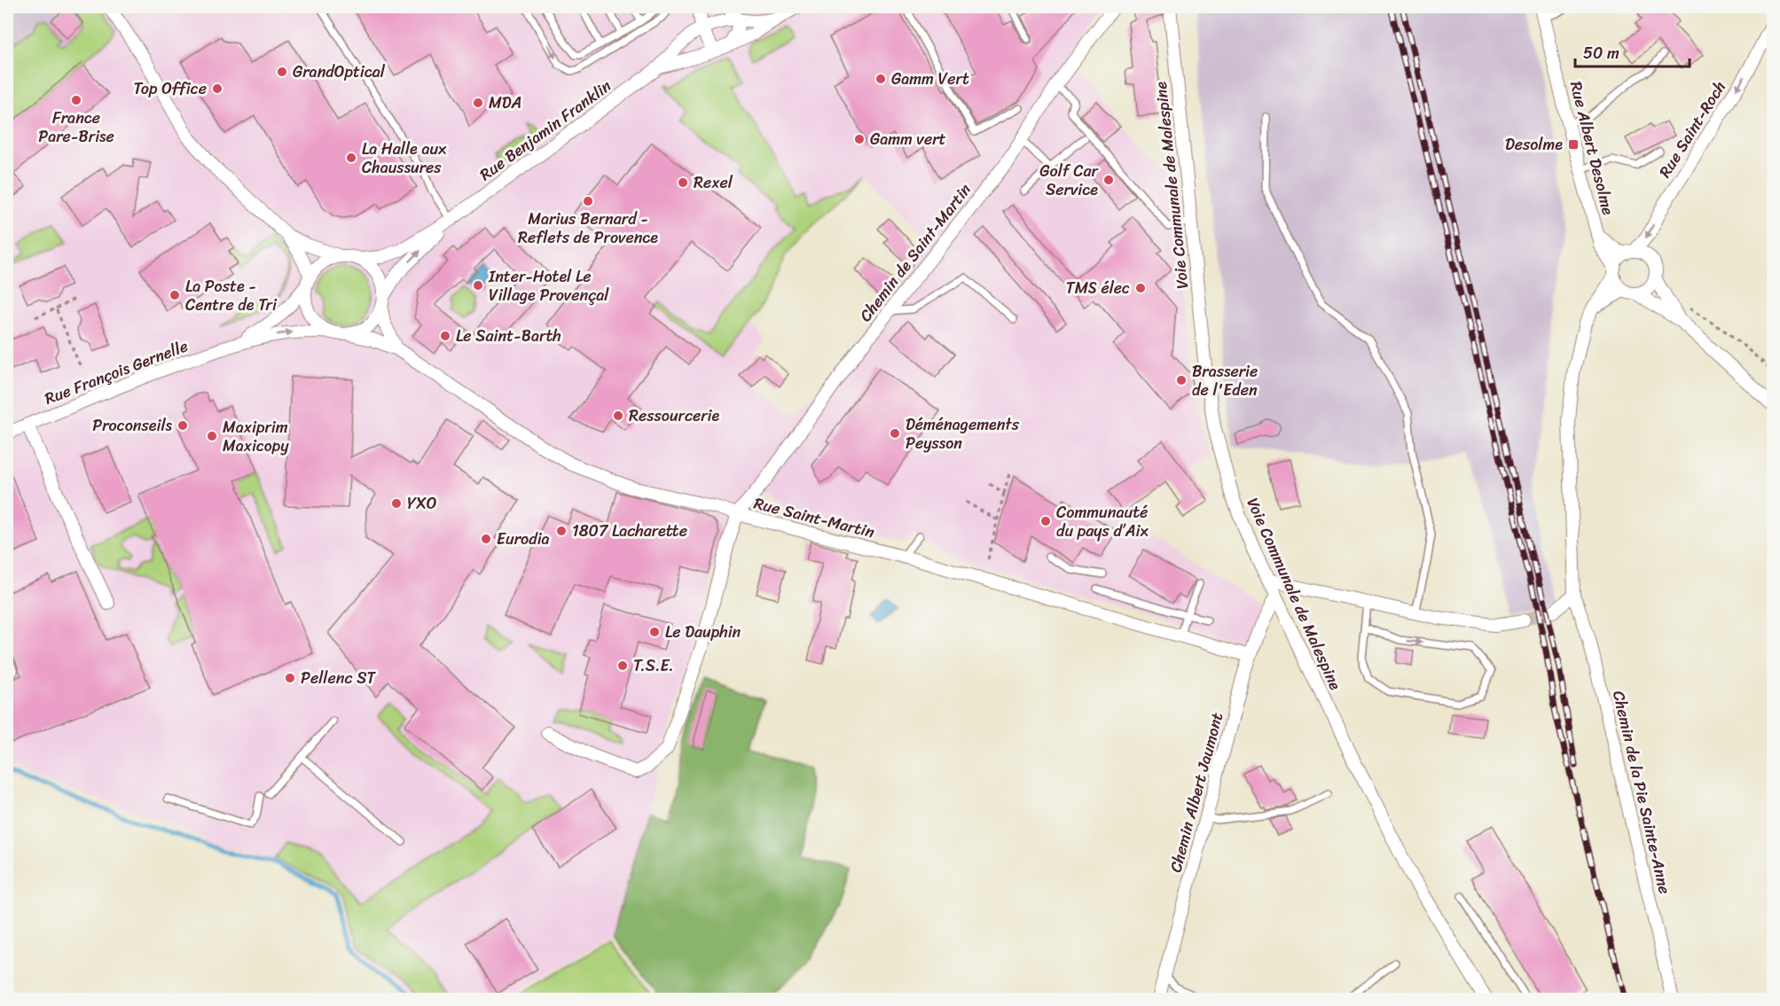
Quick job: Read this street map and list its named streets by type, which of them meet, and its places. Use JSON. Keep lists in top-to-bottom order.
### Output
{
  "streets": {
    "street": [
      "Rue Saint-Roch",
      "Rue Benjamin Franklin",
      "Rue Albert Desolme",
      "Voie Communale de Malespine",
      "Chemin de Saint-Martin",
      "Rue François Gernelle",
      "Rue Saint-Martin",
      "Chemin Albert Jaumont",
      "Chemin de la Pie Sainte-Anne"
    ]
  },
  "crossings": [
    ["Rue Saint-Roch", "Rue Albert Desolme"],
    ["Rue Saint-Roch", "Chemin de la Pie Sainte-Anne"],
    ["Rue Benjamin Franklin", "Rue Saint-Martin"],
    ["Rue Albert Desolme", "Chemin de la Pie Sainte-Anne"],
    ["Voie Communale de Malespine", "Chemin Albert Jaumont"],
    ["Chemin de Saint-Martin", "Rue Saint-Martin"],
    ["Rue Saint-Martin", "Chemin Albert Jaumont"]
  ],
  "one_way": ["Rue Saint-Roch"],
  "places": {
    "other": [
      "GrandOptical",
      "Gamm Vert",
      "Top Office",
      "France Pare-Brise",
      "MDA",
      "Gamm vert",
      "La Halle aux Chaussures",
      "Golf Car Service",
      "Rexel",
      "Marius Bernard - Reflets de Provence",
      "Inter-Hotel Le Village Provençal",
      "TMS élec",
      "La Poste - Centre de Tri",
      "Le Saint-Barth",
      "Brasserie de l'Eden",
      "Ressourcerie",
      "Proconseils",
      "Déménagements Peysson",
      "Maxiprim Maxicopy",
      "YXO",
      "Communauté du pays d’Aix",
      "1807 Lacharette",
      "Eurodia",
      "Le Dauphin",
      "T.S.E.",
      "Pellenc ST"
    ],
    "transit": ["Desolme"]
  },
  "scale_bar": "50 m"
}
